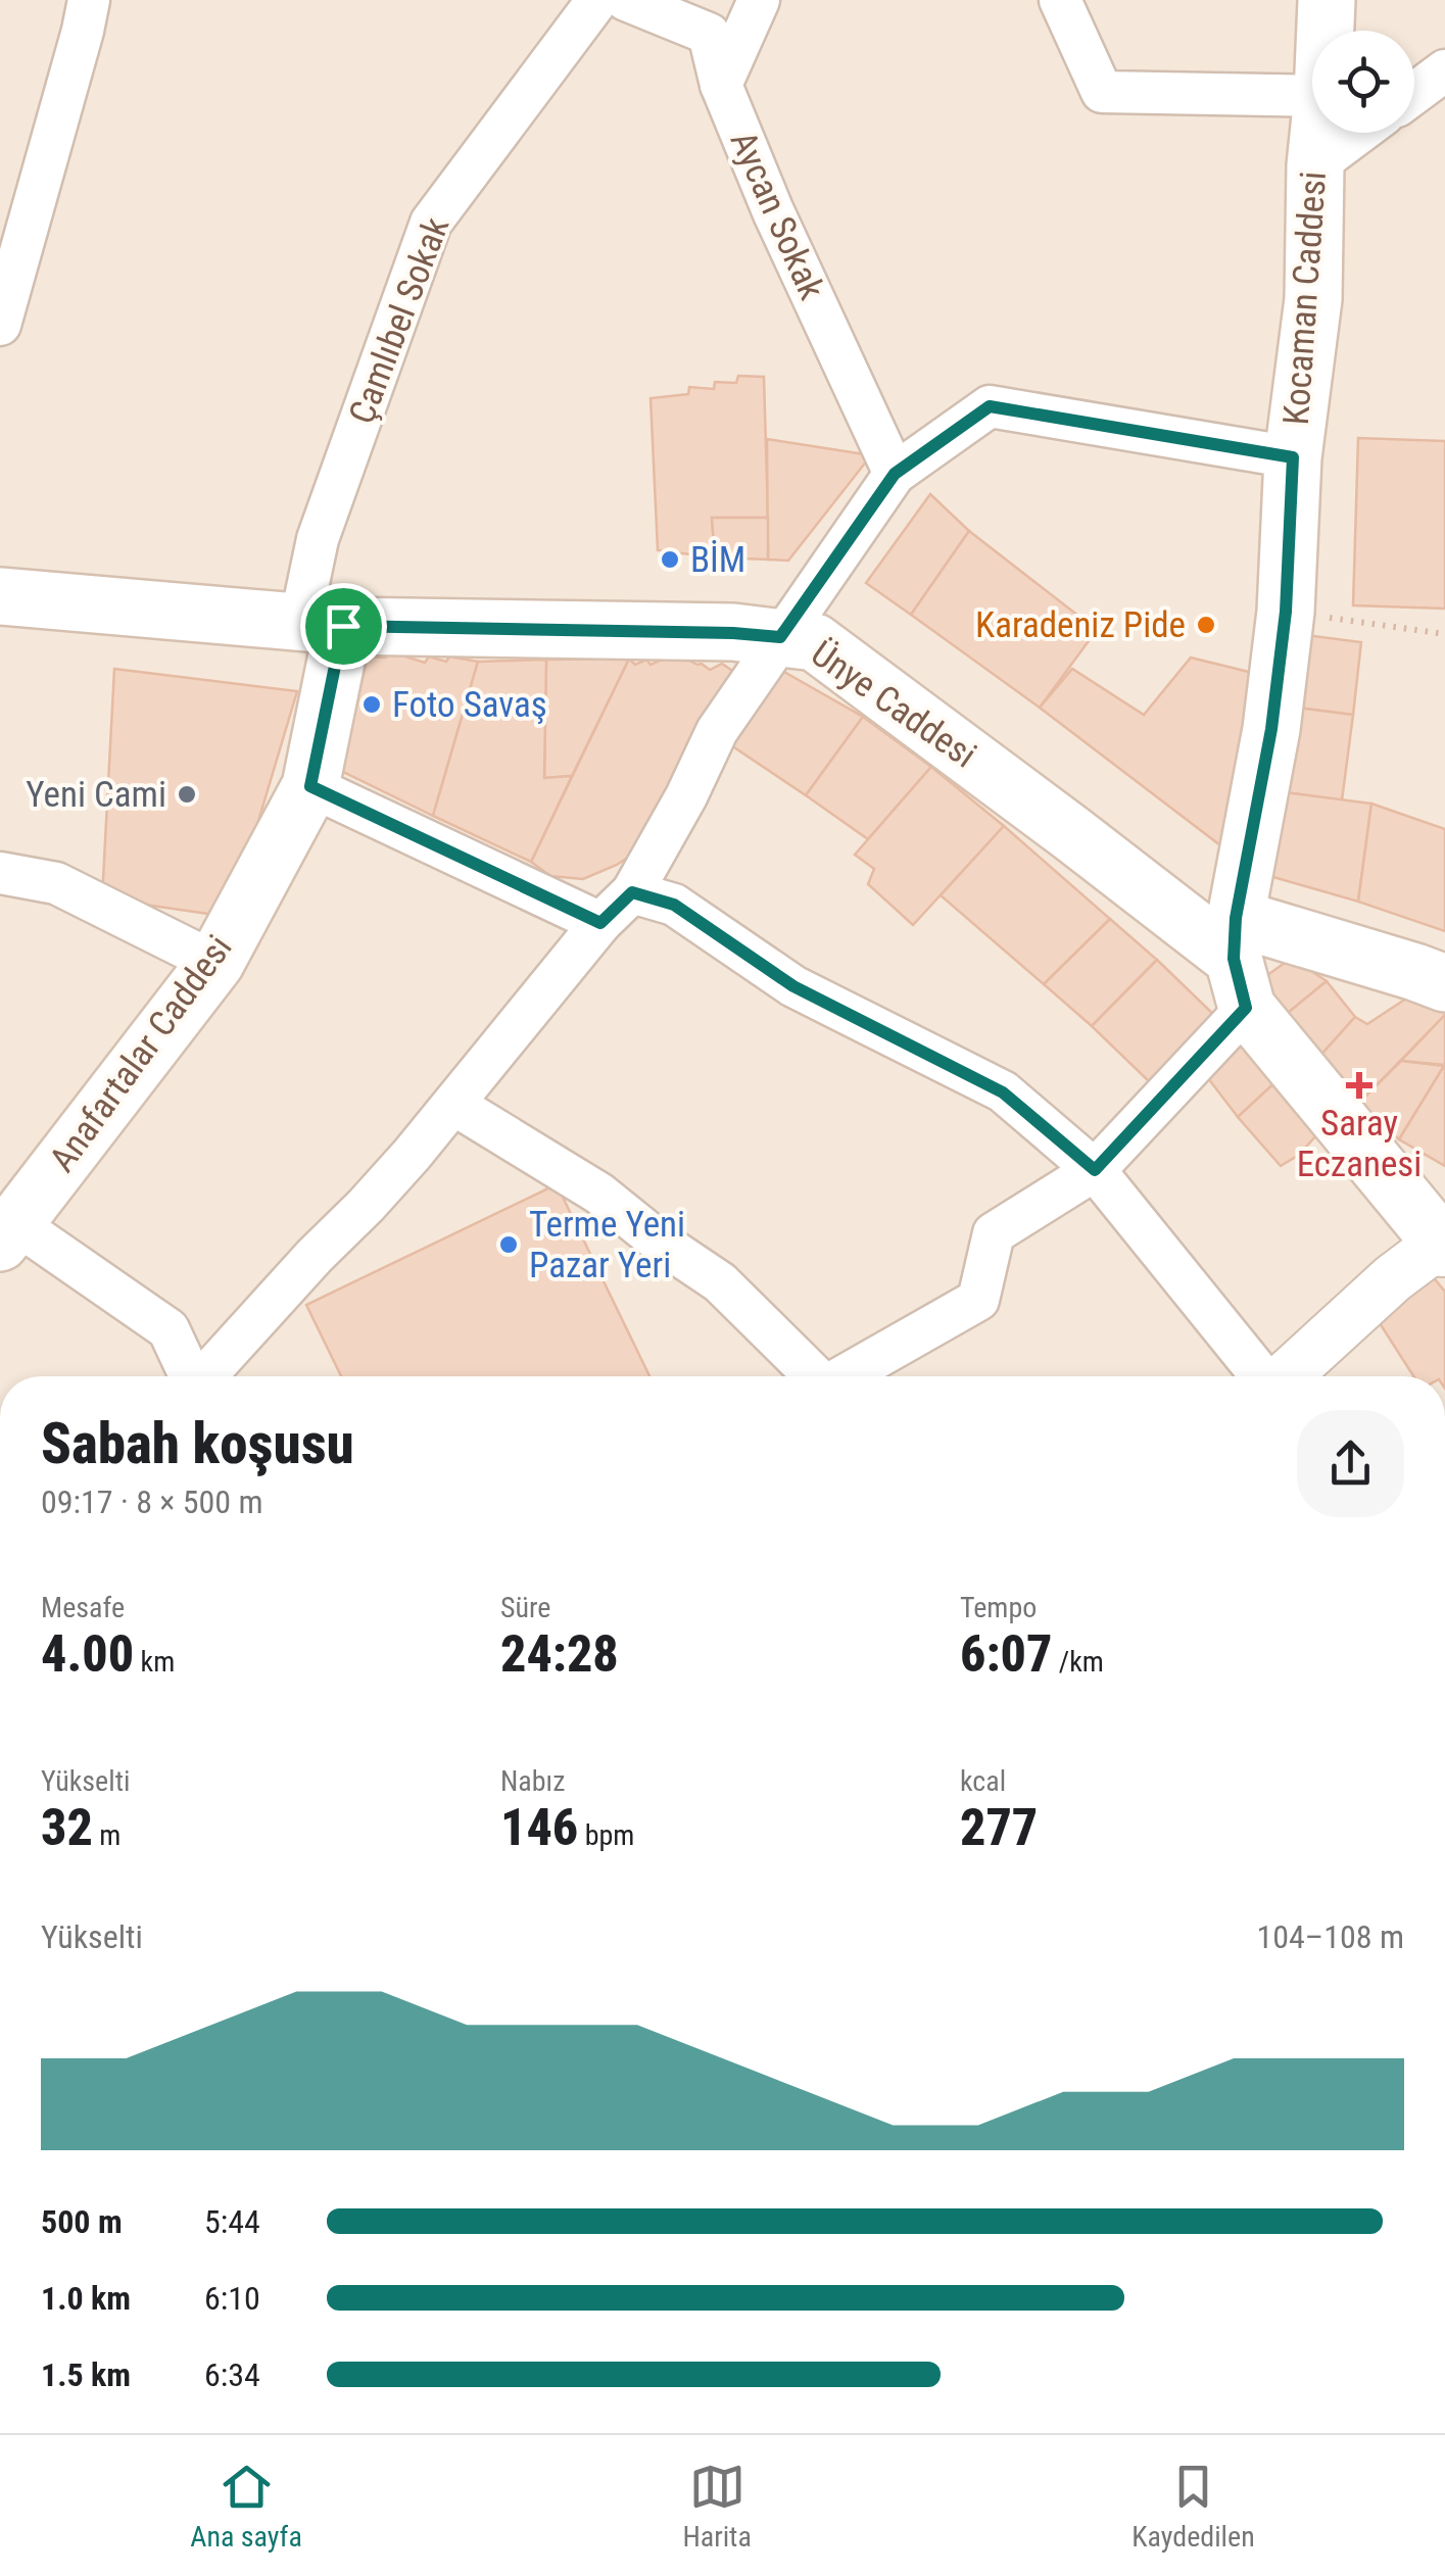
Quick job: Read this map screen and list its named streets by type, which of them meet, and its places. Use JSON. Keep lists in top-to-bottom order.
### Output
{
  "streets": {
    "main road": ["Kocaman Caddesi", "Ünye Caddesi", "Anafartalar Caddesi"],
    "street": ["Aycan Sokak", "Çamlıbel Sokak"]
  },
  "crossings": [
    ["Kocaman Caddesi", "Ünye Caddesi"],
    ["Çamlıbel Sokak", "Ünye Caddesi"],
    ["Çamlıbel Sokak", "Anafartalar Caddesi"],
    ["Ünye Caddesi", "Anafartalar Caddesi"]
  ],
  "places": {
    "other": [
      "BİM",
      "Karadeniz Pide",
      "Foto Savaş",
      "Yeni Cami",
      "Terme Yeni Pazar Yeri"
    ],
    "health": ["Saray Eczanesi"]
  },
  "page": {
    "heading": ["Sabah koşusu", "09:17 · 8 × 500 m"],
    "stats": [
      ["Mesafe", "4.00 km"],
      ["Süre", "24:28"],
      ["Tempo", "6:07 /km"],
      ["Yükselti", "32 m"],
      ["Nabız", "146 bpm"],
      ["kcal", "277"]
    ],
    "chart": ["Yükselti", "104–108 m"],
    "list": [
      {
        "name": "500 m",
        "note": "5:44"
      },
      {
        "name": "1.0 km",
        "note": "6:10"
      },
      {
        "name": "1.5 km",
        "note": "6:34"
      }
    ],
    "tabs": ["Ana sayfa", "Harita", "Kaydedilen"]
  }
}
